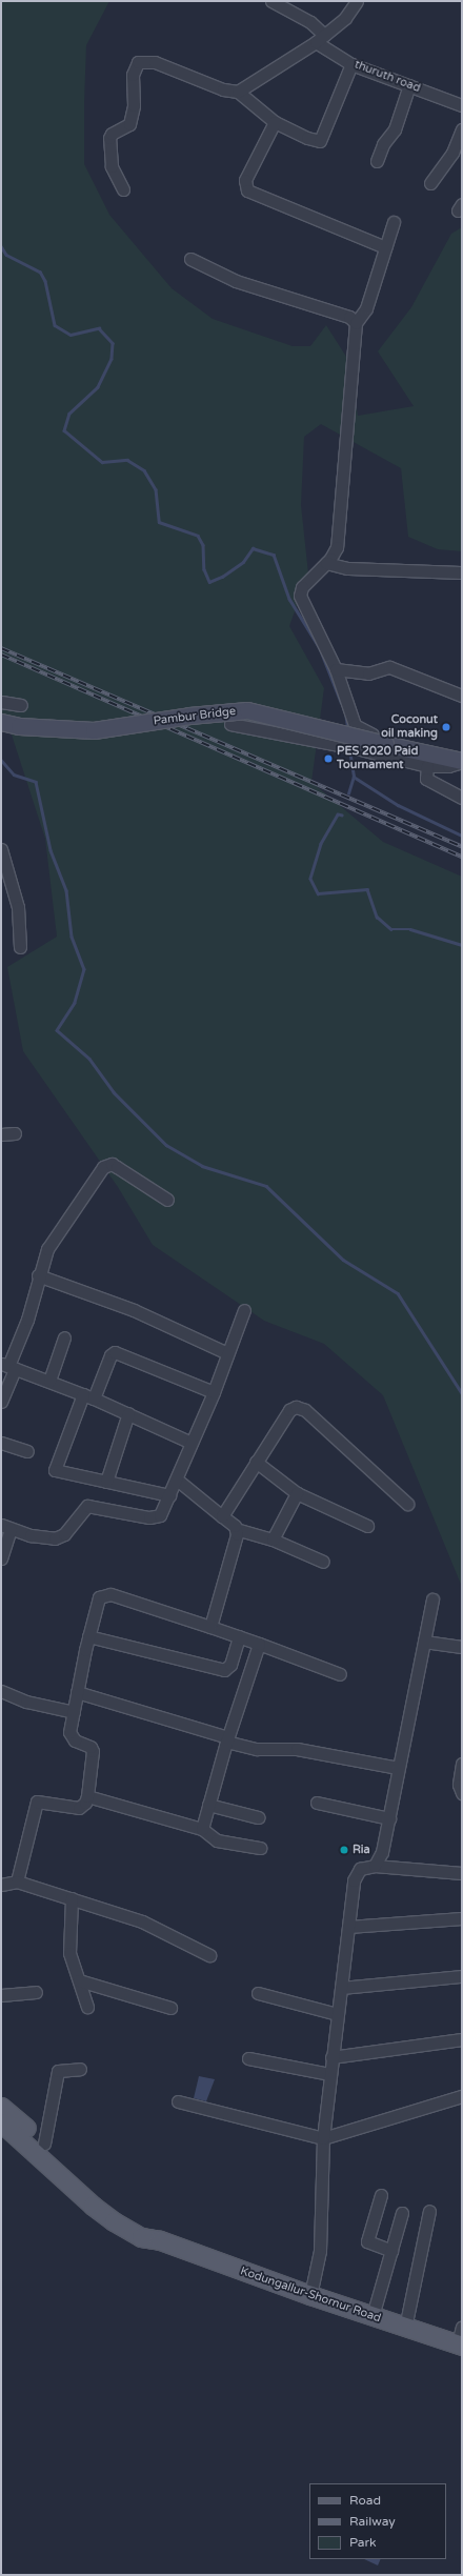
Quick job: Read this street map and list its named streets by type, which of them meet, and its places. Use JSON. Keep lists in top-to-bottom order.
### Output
{
  "streets": {
    "main road": ["Pambur Bridge", "Kodungallur-Shornur Road"],
    "street": ["thuruth road"]
  },
  "places": ["Coconut oil making", "PES 2020 Paid Tournament", "Ria"],
  "legend": ["Road", "Railway", "Park"]
}
